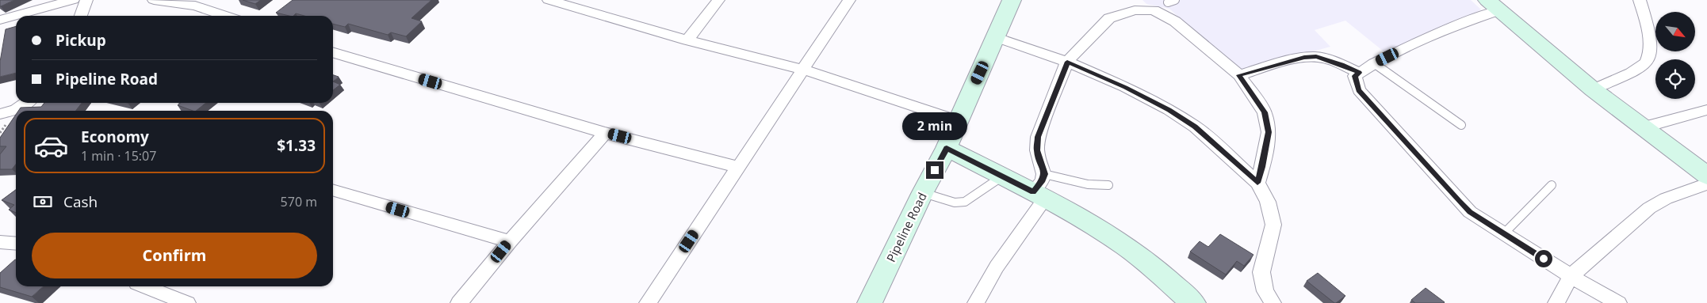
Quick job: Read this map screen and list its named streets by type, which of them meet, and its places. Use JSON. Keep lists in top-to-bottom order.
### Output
{
  "streets": {
    "street": ["Pipeline Road"]
  },
  "north": "bottom right",
  "page": {
    "banner": ["Pickup", "Pipeline Road"],
    "bubble": "2 min",
    "list": [
      {
        "name": "Economy",
        "note": "1 min · 15:07",
        "value": "$1.33"
      }
    ],
    "pay": ["Cash", "570 m"],
    "buttons": "Confirm"
  }
}
